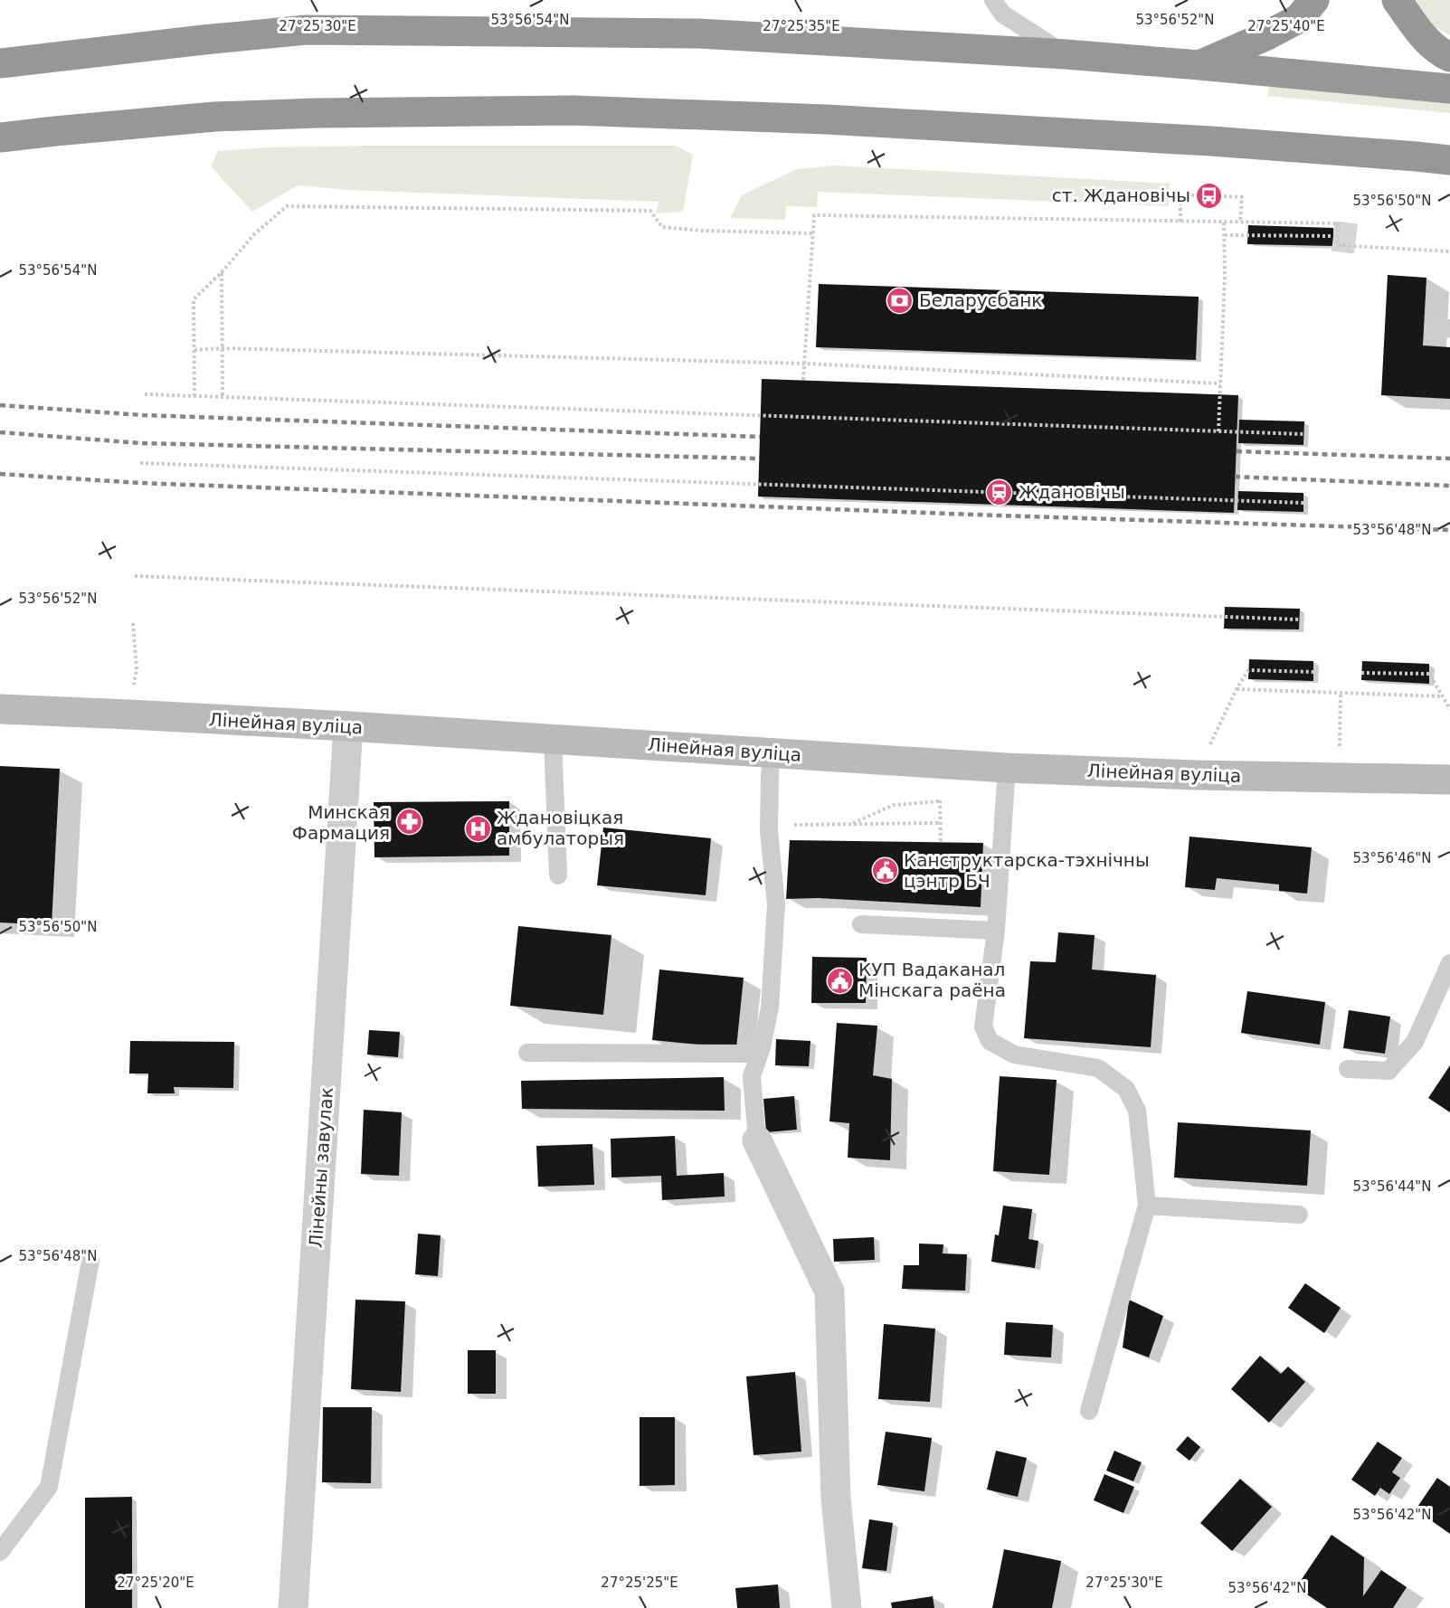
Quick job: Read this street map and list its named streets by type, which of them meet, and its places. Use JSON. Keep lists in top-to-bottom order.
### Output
{
  "streets": {
    "street": ["Лінейная вуліца", "Лінейны завулак"]
  },
  "crossings": [
    ["Лінейная вуліца", "Лінейны завулак"]
  ],
  "places": {
    "bus stop": ["ст. Ждановічы"],
    "bank": ["Беларусбанк"],
    "station": ["Ждановічы"],
    "pharmacy": ["Минская Фармация"],
    "hospital": ["Ждановіцкая амбулаторыя"],
    "public building": ["Канструктарска-тэхнічны цэнтр БЧ", "КУП Вадаканал Мінскага раёна"]
  },
  "coordinates": [
    "53°56'52\"N",
    "53°56'54\"N",
    "27°25'30\"E",
    "27°25'35\"E",
    "27°25'40\"E",
    "53°56'50\"N",
    "53°56'48\"N",
    "53°56'46\"N",
    "53°56'44\"N",
    "53°56'42\"N",
    "27°25'20\"E",
    "27°25'25\"E"
  ]
}
